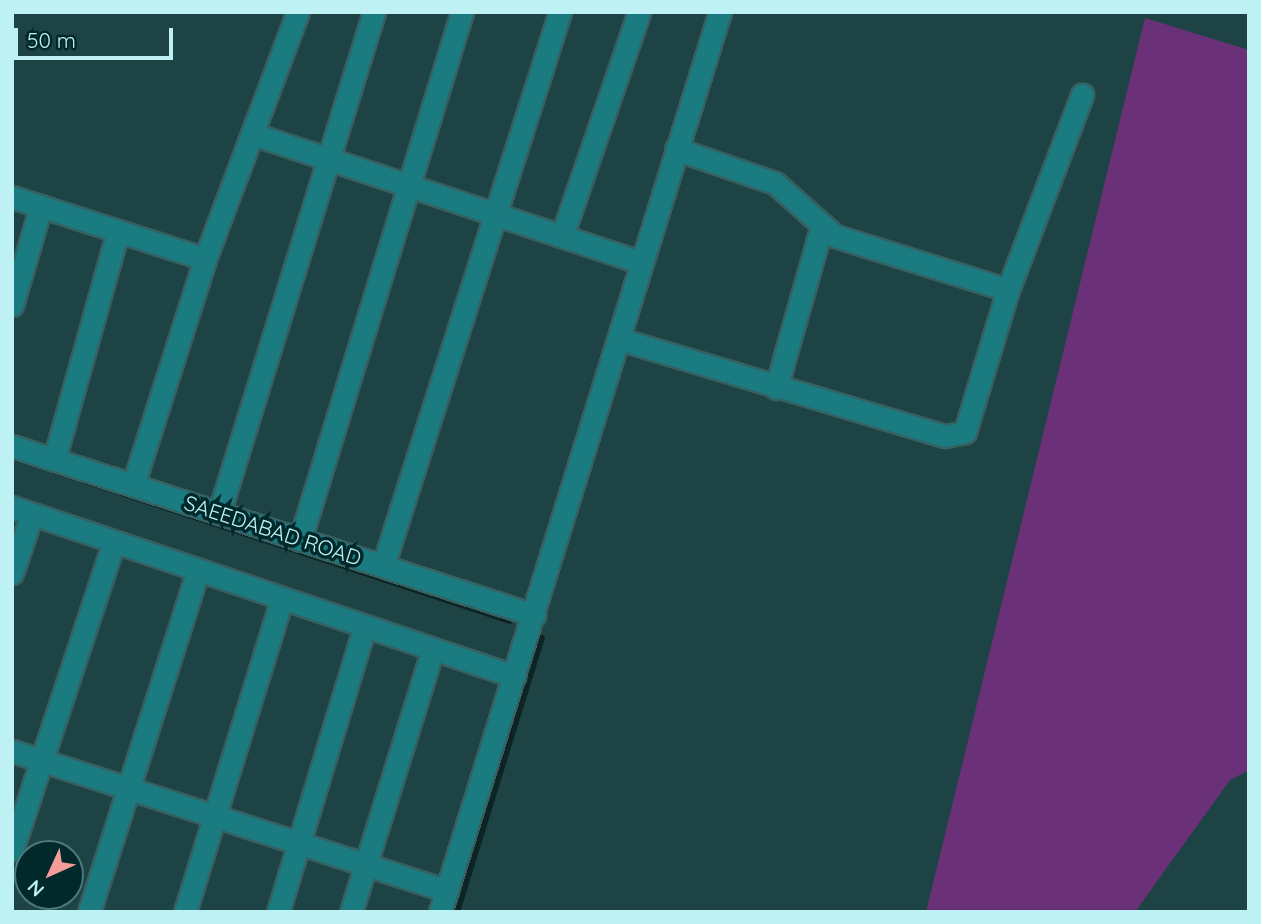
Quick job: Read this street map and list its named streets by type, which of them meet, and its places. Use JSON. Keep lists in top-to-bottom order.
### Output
{
  "streets": {
    "street": ["SAEEDABAD ROAD"]
  },
  "scale_bar": "50 m",
  "north": "bottom left"
}
